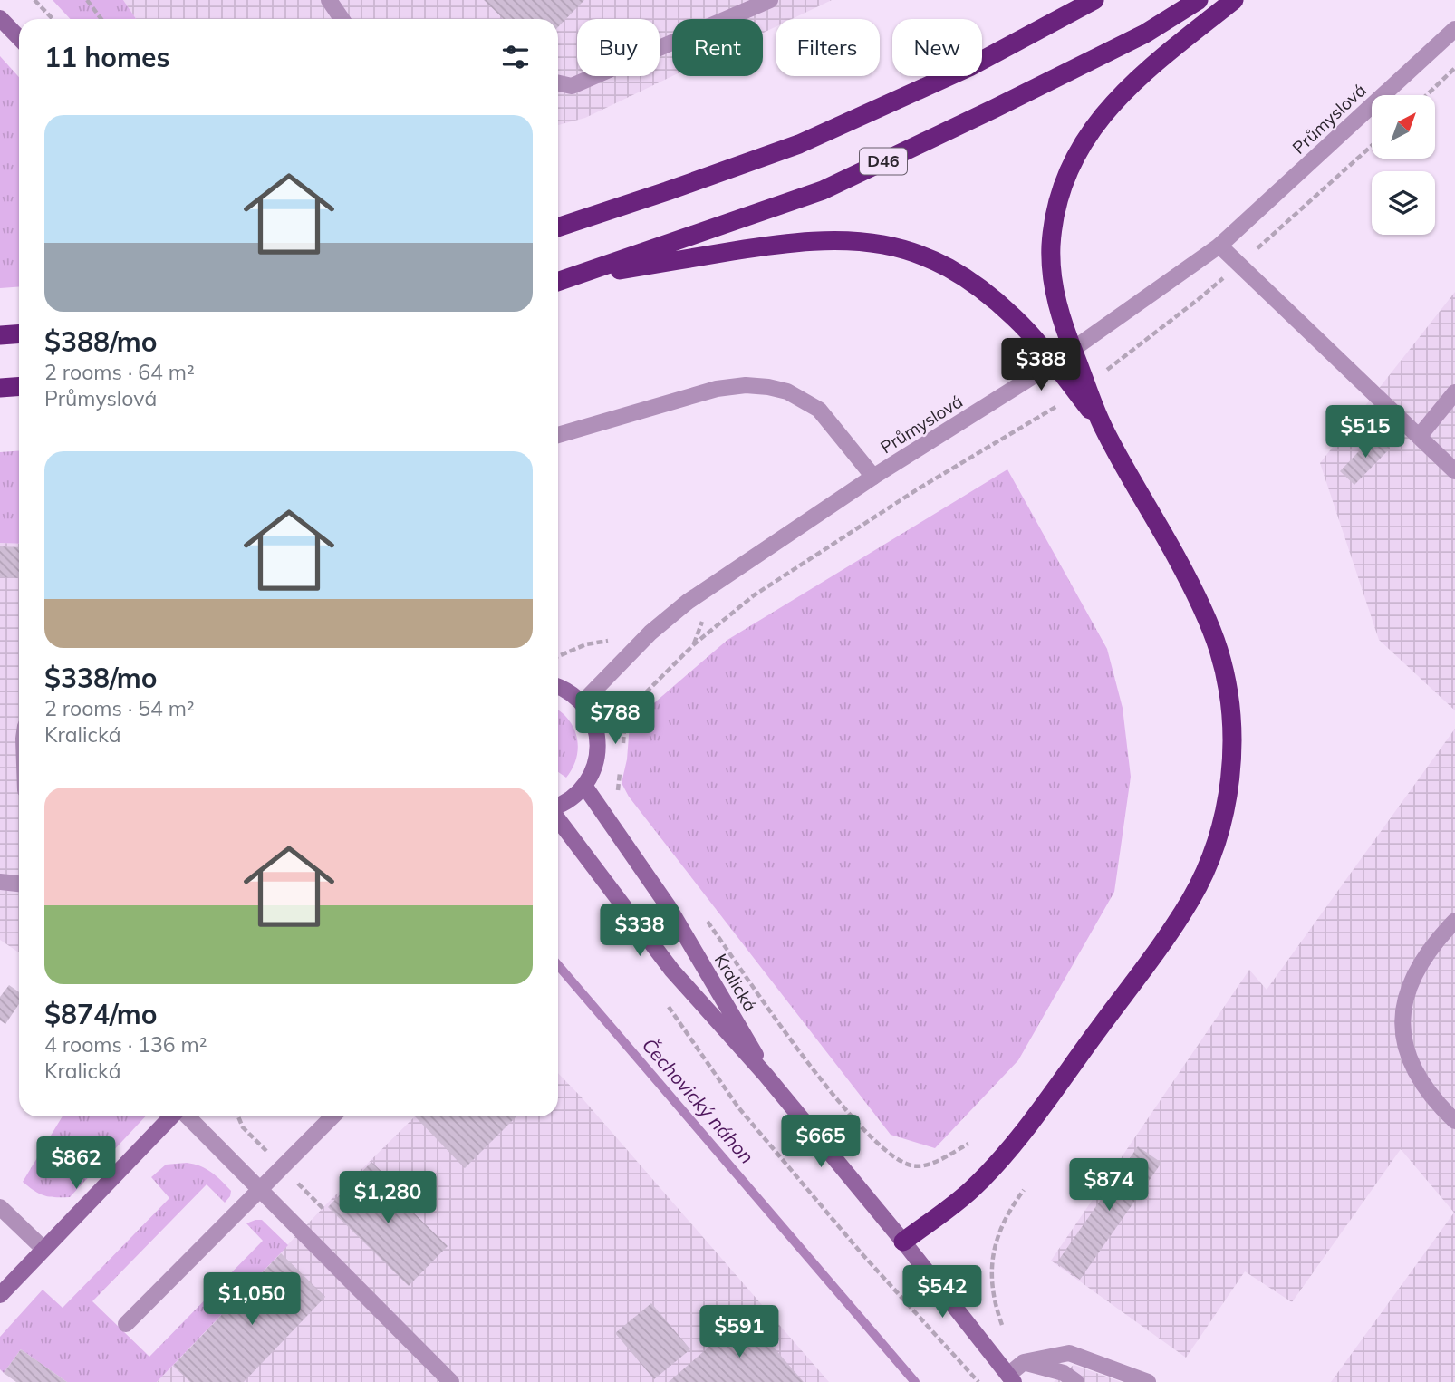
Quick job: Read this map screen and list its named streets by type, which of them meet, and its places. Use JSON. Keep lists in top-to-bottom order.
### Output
{
  "streets": {
    "highway": ["D46"],
    "main road": ["Kralická"],
    "street": ["Průmyslová"]
  },
  "water": ["Čechovický náhon"],
  "north": "top right",
  "page": {
    "chip": [
      "Buy",
      "Rent",
      "Filters",
      "New"
    ],
    "heading": "11 homes",
    "list": [
      {
        "name": "$388/mo",
        "note": "2 rooms · 64 m² · Průmyslová"
      },
      {
        "name": "$338/mo",
        "note": "2 rooms · 54 m² · Kralická"
      },
      {
        "name": "$874/mo",
        "note": "4 rooms · 136 m² · Kralická"
      }
    ],
    "price": [
      "$388",
      "$515",
      "$788",
      "$338",
      "$665",
      "$862",
      "$874",
      "$1,280",
      "$542",
      "$1,050",
      "$591"
    ]
  }
}
